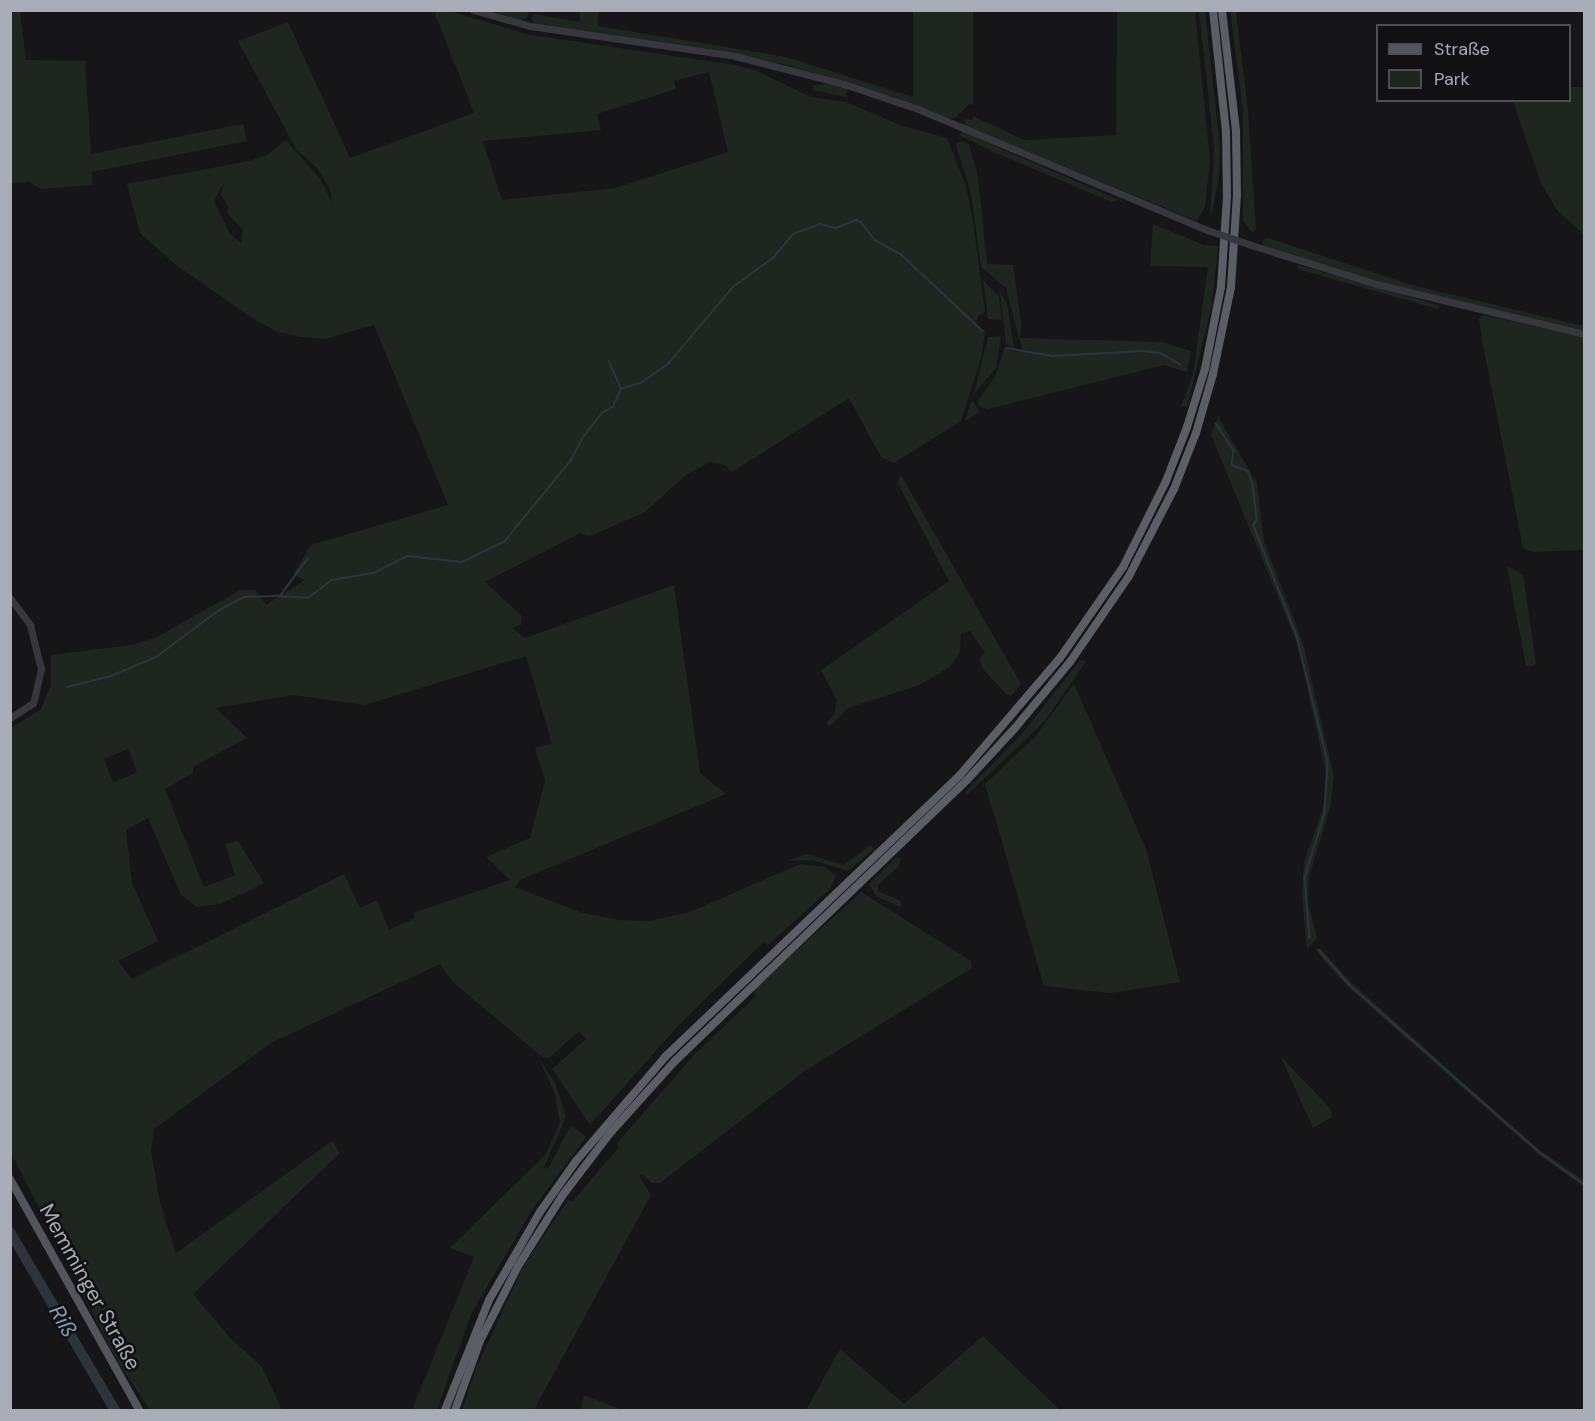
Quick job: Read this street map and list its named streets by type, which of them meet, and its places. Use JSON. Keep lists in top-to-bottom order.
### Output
{
  "streets": {
    "main road": ["Memminger Straße"]
  },
  "water": ["Riß"],
  "legend": ["Straße", "Park"]
}
